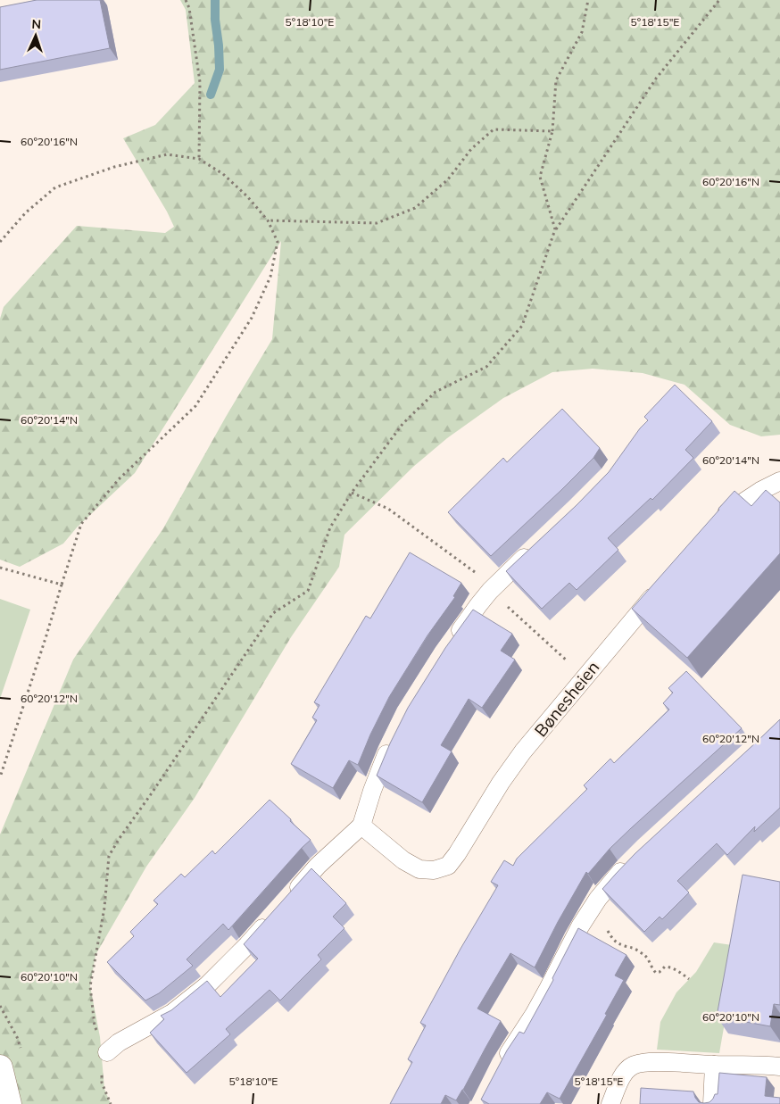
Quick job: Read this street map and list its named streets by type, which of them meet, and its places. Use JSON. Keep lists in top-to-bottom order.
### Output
{
  "streets": {
    "lane": ["Bønesheien"]
  },
  "north": "top",
  "coordinates": [
    "5°18'10\"E",
    "5°18'15\"E",
    "60°20'16\"N",
    "60°20'14\"N",
    "60°20'12\"N",
    "60°20'10\"N"
  ]
}
